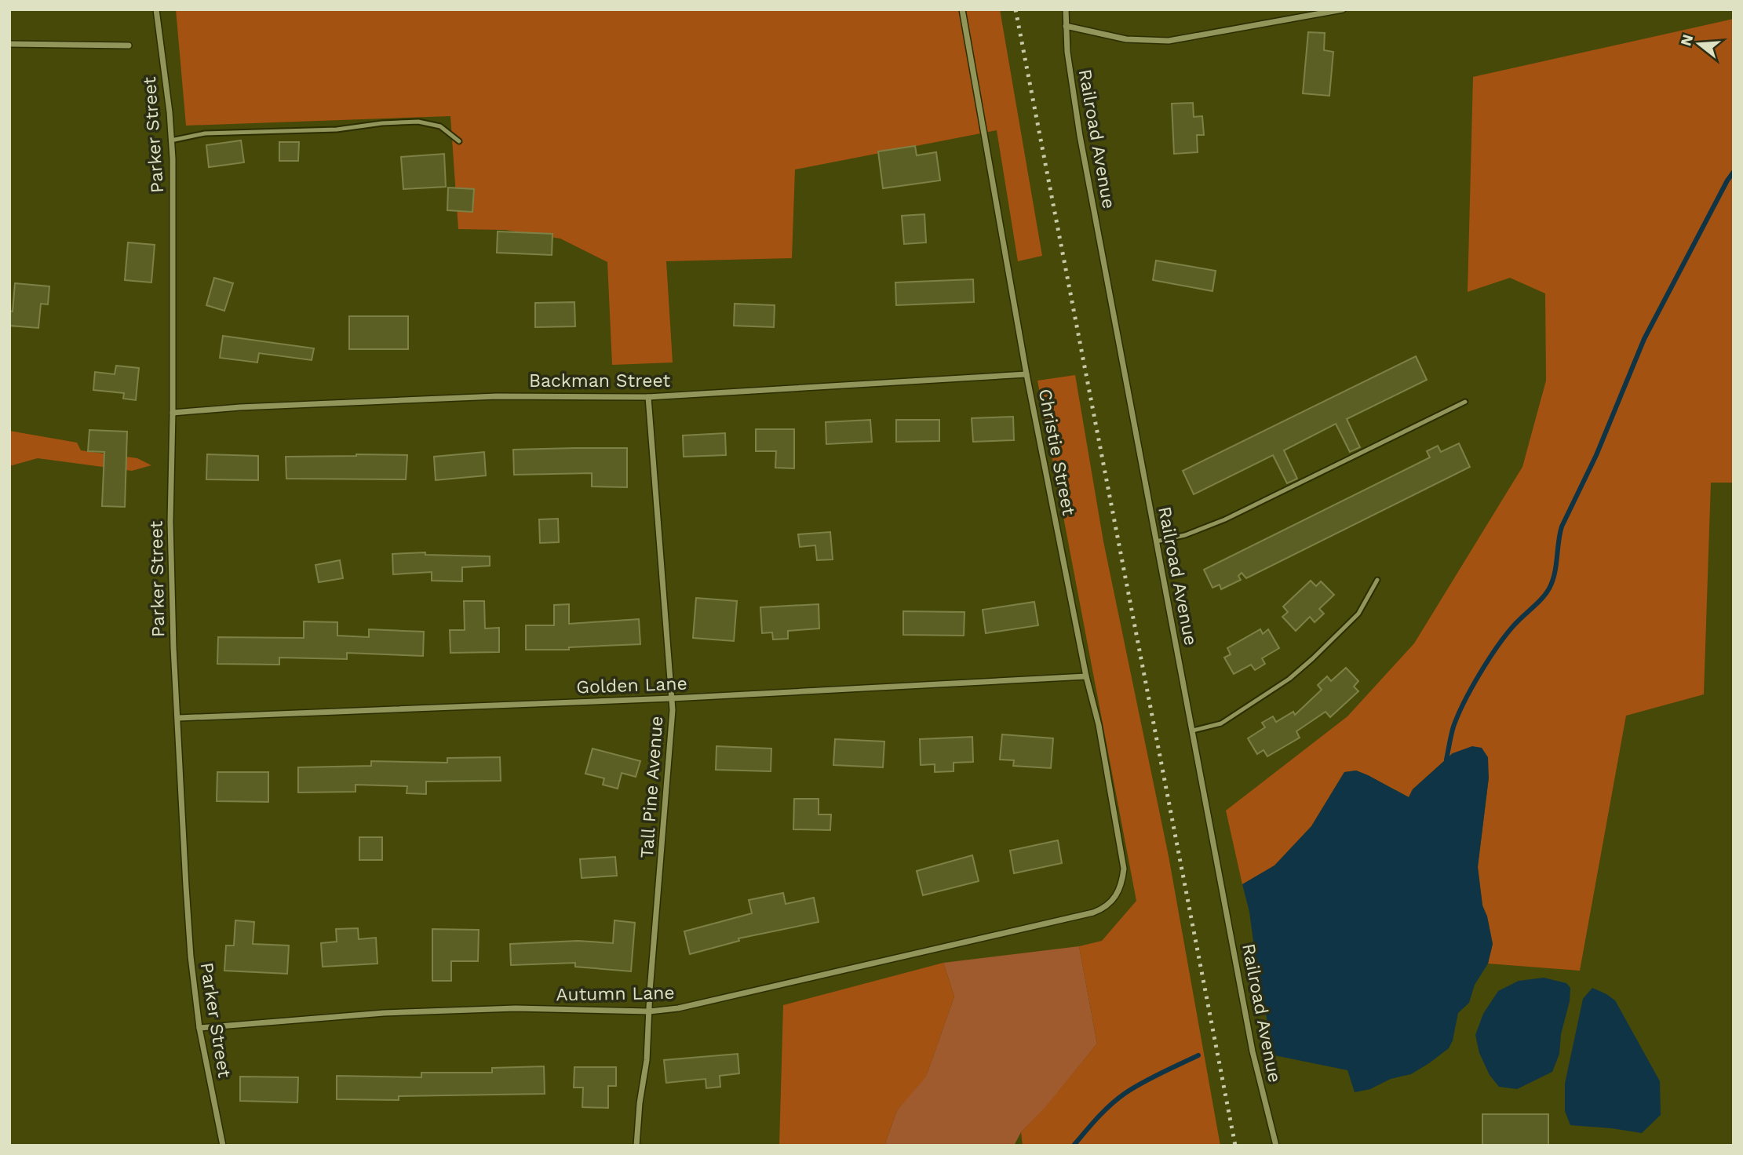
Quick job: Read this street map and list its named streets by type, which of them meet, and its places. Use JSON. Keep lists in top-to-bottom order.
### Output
{
  "streets": {
    "street": [
      "Parker Street",
      "Railroad Avenue",
      "Backman Street",
      "Christie Street",
      "Golden Lane",
      "Tall Pine Avenue",
      "Autumn Lane"
    ]
  },
  "crossings": [
    ["Parker Street", "Backman Street"],
    ["Parker Street", "Golden Lane"],
    ["Parker Street", "Autumn Lane"],
    ["Backman Street", "Christie Street"],
    ["Backman Street", "Tall Pine Avenue"],
    ["Christie Street", "Golden Lane"],
    ["Christie Street", "Autumn Lane"],
    ["Golden Lane", "Tall Pine Avenue"],
    ["Tall Pine Avenue", "Autumn Lane"]
  ],
  "north": "left"
}
